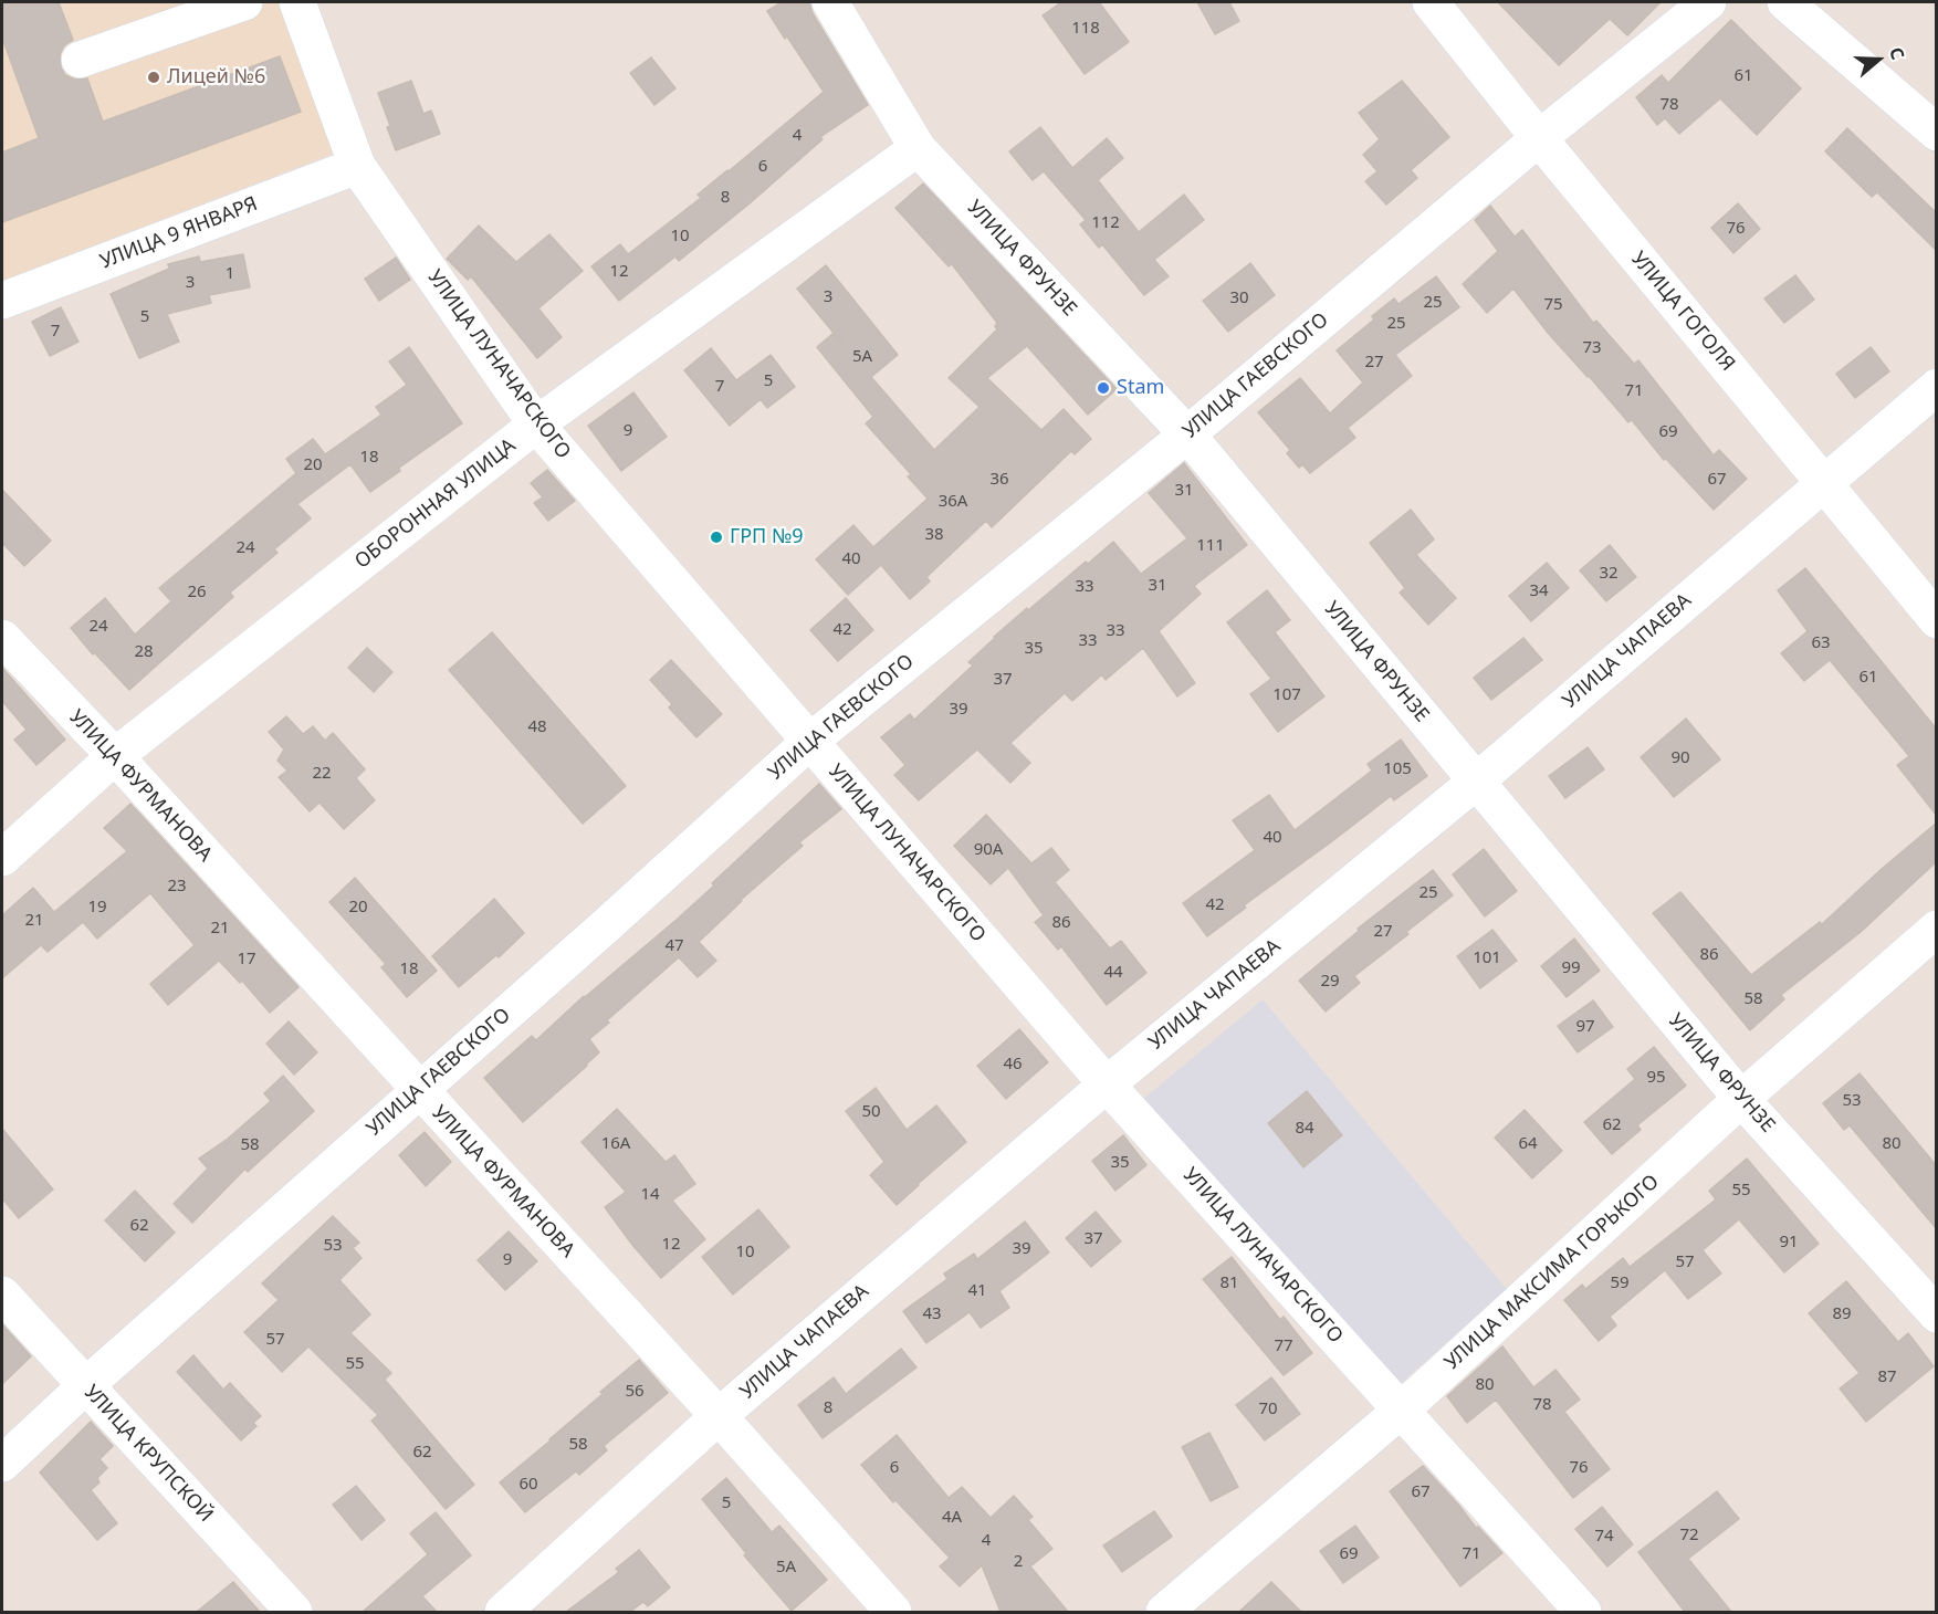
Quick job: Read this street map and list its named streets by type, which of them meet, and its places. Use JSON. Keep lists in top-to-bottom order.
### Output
{
  "streets": {
    "street": [
      "УЛИЦА 9 ЯНВАРЯ",
      "УЛИЦА ФРУНЗЕ",
      "УЛИЦА ГОГОЛЯ",
      "УЛИЦА ЛУНАЧАРСКОГО",
      "УЛИЦА ГАЕВСКОГО",
      "ОБОРОННАЯ УЛИЦА",
      "УЛИЦА ЧАПАЕВА",
      "УЛИЦА ФУРМАНОВА",
      "УЛИЦА МАКСИМА ГОРЬКОГО",
      "УЛИЦА КРУПСКОЙ"
    ]
  },
  "crossings": [
    ["УЛИЦА 9 ЯНВАРЯ", "УЛИЦА ЛУНАЧАРСКОГО"],
    ["УЛИЦА ФРУНЗЕ", "УЛИЦА ГАЕВСКОГО"],
    ["УЛИЦА ФРУНЗЕ", "ОБОРОННАЯ УЛИЦА"],
    ["УЛИЦА ФРУНЗЕ", "УЛИЦА ЧАПАЕВА"],
    ["УЛИЦА ФРУНЗЕ", "УЛИЦА МАКСИМА ГОРЬКОГО"],
    ["УЛИЦА ГОГОЛЯ", "УЛИЦА ГАЕВСКОГО"],
    ["УЛИЦА ГОГОЛЯ", "УЛИЦА ЧАПАЕВА"],
    ["УЛИЦА ЛУНАЧАРСКОГО", "УЛИЦА ГАЕВСКОГО"],
    ["УЛИЦА ЛУНАЧАРСКОГО", "ОБОРОННАЯ УЛИЦА"],
    ["УЛИЦА ЛУНАЧАРСКОГО", "УЛИЦА ЧАПАЕВА"],
    ["УЛИЦА ЛУНАЧАРСКОГО", "УЛИЦА МАКСИМА ГОРЬКОГО"],
    ["УЛИЦА ГАЕВСКОГО", "УЛИЦА ФУРМАНОВА"],
    ["УЛИЦА ГАЕВСКОГО", "УЛИЦА КРУПСКОЙ"],
    ["ОБОРОННАЯ УЛИЦА", "УЛИЦА ФУРМАНОВА"],
    ["УЛИЦА ЧАПАЕВА", "УЛИЦА ФУРМАНОВА"]
  ],
  "places": ["Лицей №6", "Stam", "ГРП №9"],
  "house_numbers": [
    "118",
    "61",
    "78",
    "4",
    "6",
    "8",
    "112",
    "76",
    "10",
    "12",
    "1",
    "3",
    "3",
    "30",
    "25",
    "75",
    "5",
    "25",
    "7",
    "73",
    "5А",
    "27",
    "5",
    "7",
    "71",
    "9",
    "69",
    "18",
    "20",
    "36",
    "67",
    "31",
    "36А",
    "38",
    "111",
    "24",
    "40",
    "32",
    "31",
    "33",
    "34",
    "26",
    "24",
    "42",
    "33",
    "33",
    "63",
    "35",
    "28",
    "61",
    "37",
    "107",
    "39",
    "48",
    "90",
    "105",
    "22",
    "40",
    "90А",
    "23",
    "25",
    "42",
    "19",
    "20",
    "21",
    "86",
    "21",
    "27",
    "47",
    "86",
    "101",
    "17",
    "99",
    "18",
    "44",
    "29",
    "58",
    "97",
    "46",
    "95",
    "53",
    "50",
    "62",
    "84",
    "16А",
    "64",
    "80",
    "58",
    "35",
    "55",
    "14",
    "62",
    "37",
    "91",
    "12",
    "53",
    "39",
    "10",
    "9",
    "57",
    "81",
    "59",
    "41",
    "43",
    "89",
    "57",
    "77",
    "55",
    "87",
    "80",
    "56",
    "78",
    "8",
    "70",
    "58",
    "62",
    "6",
    "76",
    "60",
    "67",
    "5",
    "4А",
    "72",
    "74",
    "4",
    "69",
    "71",
    "2",
    "5А"
  ],
  "north": "right"
}
